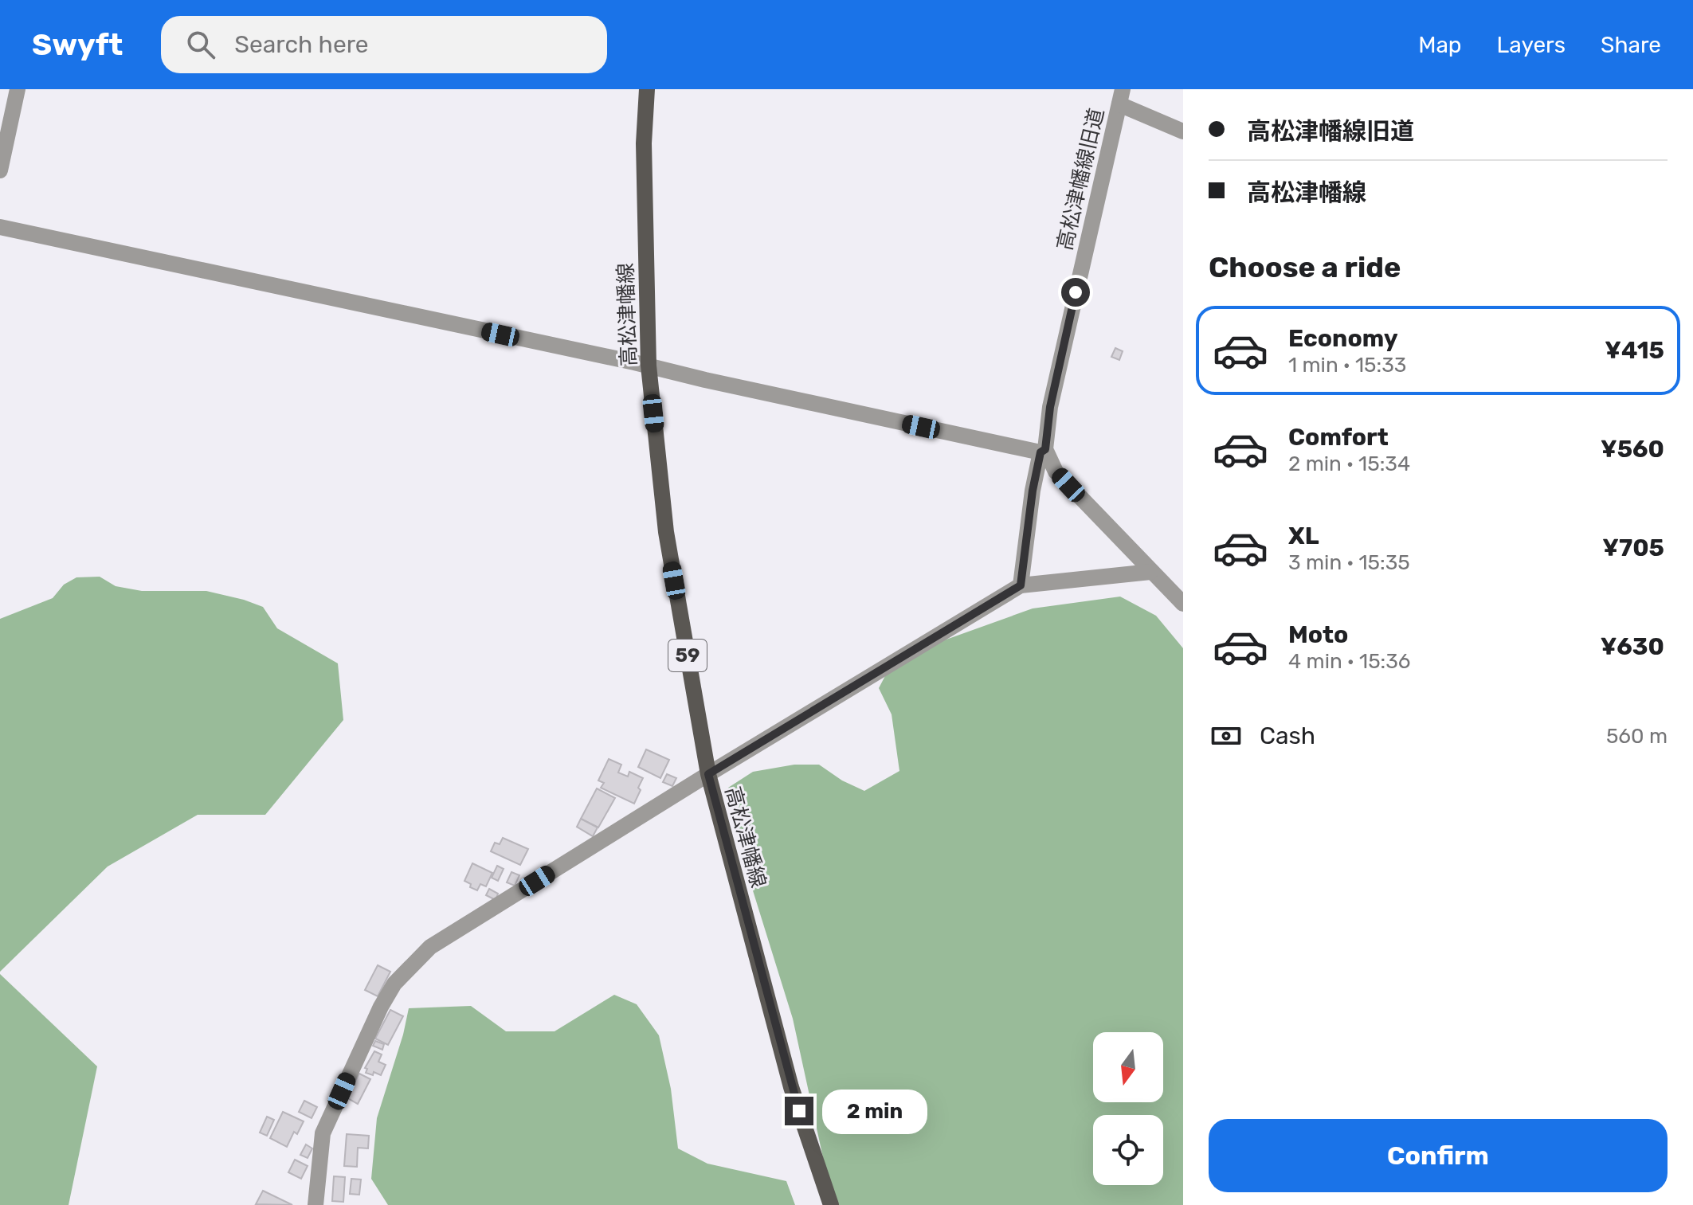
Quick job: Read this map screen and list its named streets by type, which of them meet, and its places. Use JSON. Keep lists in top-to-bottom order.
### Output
{
  "streets": {
    "main road": ["高松津幡線", "59"],
    "street": ["高松津幡線旧道"]
  },
  "north": "bottom",
  "page": {
    "header": "Swyft",
    "search": "Search here",
    "nav": ["Map", "Layers", "Share"],
    "banner": ["高松津幡線旧道", "高松津幡線"],
    "heading": "Choose a ride",
    "list": [
      {
        "name": "Economy",
        "note": "1 min · 15:33",
        "value": "¥415"
      },
      {
        "name": "Comfort",
        "note": "2 min · 15:34",
        "value": "¥560"
      },
      {
        "name": "XL",
        "note": "3 min · 15:35",
        "value": "¥705"
      },
      {
        "name": "Moto",
        "note": "4 min · 15:36",
        "value": "¥630"
      }
    ],
    "pay": ["Cash", "560 m"],
    "bubble": "2 min",
    "buttons": "Confirm"
  }
}
